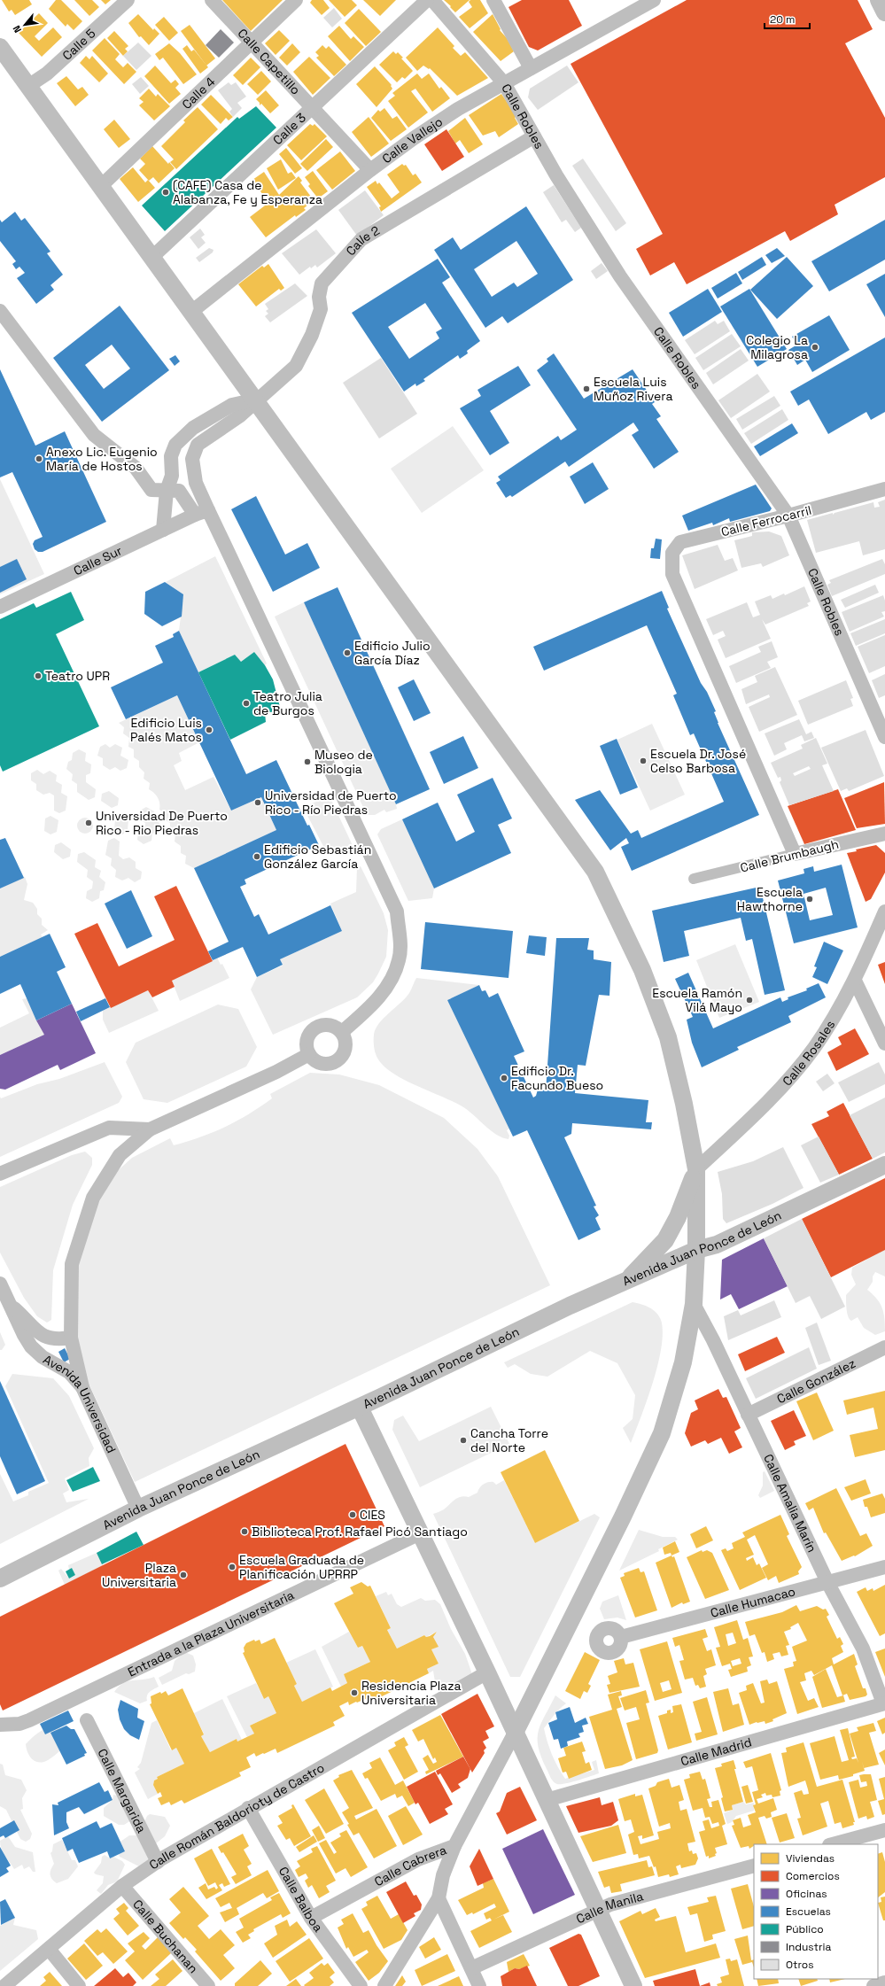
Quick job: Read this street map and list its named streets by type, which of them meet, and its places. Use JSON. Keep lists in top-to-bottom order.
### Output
{
  "streets": {
    "street": [
      "Calle 5",
      "Calle Capetillo",
      "Calle 4",
      "Calle Robles",
      "Calle 3",
      "Calle Vallejo",
      "Calle 2",
      "Calle Ferrocarril",
      "Calle Sur",
      "Calle Brumbaugh",
      "Calle Rosales",
      "Avenida Juan Ponce de León",
      "Calle González",
      "Avenida Universidad",
      "Calle Amalia Marín",
      "Calle Humacao",
      "Entrada a la Plaza Universitaria",
      "Calle Madrid",
      "Calle Margarida",
      "Calle Román Baldorioty de Castro",
      "Calle Cabrera",
      "Calle Balboa",
      "Calle Manila",
      "Calle Buchanan"
    ]
  },
  "crossings": [
    ["Calle Capetillo", "Calle 4"],
    ["Calle Capetillo", "Calle 3"],
    ["Calle Capetillo", "Calle Vallejo"],
    ["Calle Robles", "Calle Vallejo"],
    ["Calle Robles", "Calle 2"],
    ["Calle Robles", "Calle Ferrocarril"],
    ["Calle 2", "Calle Sur"],
    ["Calle Ferrocarril", "Calle Brumbaugh"],
    ["Avenida Juan Ponce de León", "Avenida Universidad"],
    ["Calle González", "Calle Amalia Marín"],
    ["Calle Amalia Marín", "Calle Humacao"],
    ["Calle Amalia Marín", "Calle Madrid"],
    ["Calle Margarida", "Calle Román Baldorioty de Castro"],
    ["Calle Román Baldorioty de Castro", "Calle Balboa"],
    ["Calle Román Baldorioty de Castro", "Calle Buchanan"],
    ["Calle Cabrera", "Calle Balboa"]
  ],
  "places": [
    "(CAFE) Casa de Alabanza, Fe y Esperanza",
    "Colegio La Milagrosa",
    "Escuela Luis Muñoz Rivera",
    "Anexo Lic. Eugenio María de Hostos",
    "Edificio Julio García Díaz",
    "Teatro UPR",
    "Teatro Julia de Burgos",
    "Edificio Luis Palés Matos",
    "Escuela Dr. José Celso Barbosa",
    "Museo de Biologia",
    "Universidad de Puerto Rico - Río Piedras",
    "Universidad De Puerto Rico - Rio Piedras",
    "Edificio Sebastián González García",
    "Escuela Hawthorne",
    "Escuela Ramón Vilá Mayo",
    "Edificio Dr. Facundo Bueso",
    "Cancha Torre del Norte",
    "CIES",
    "Biblioteca Prof. Rafael Picó Santiago",
    "Escuela Graduada de Planificación UPRRP",
    "Plaza Universitaria",
    "Residencia Plaza Universitaria"
  ],
  "legend": [
    "Viviendas",
    "Comercios",
    "Oficinas",
    "Escuelas",
    "Público",
    "Industria",
    "Otros"
  ],
  "scale_bar": "20 m",
  "north": "bottom left"
}
